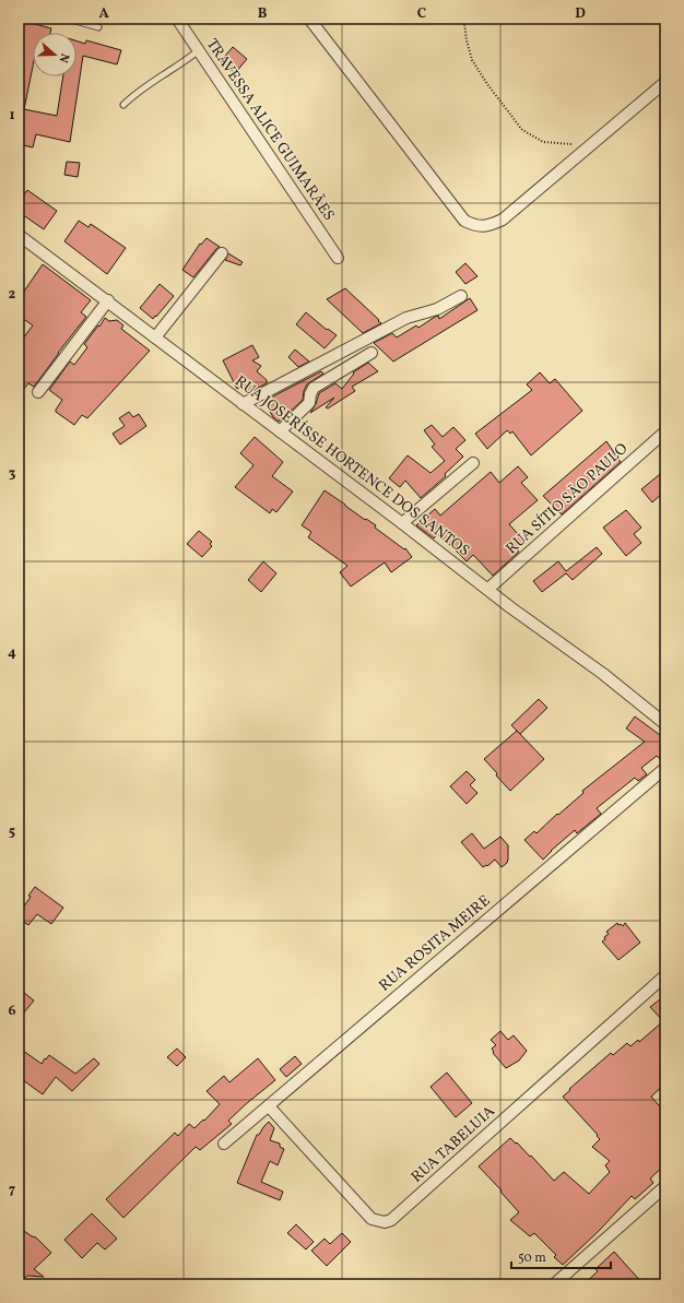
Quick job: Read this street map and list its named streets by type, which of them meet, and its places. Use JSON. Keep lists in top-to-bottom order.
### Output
{
  "streets": {
    "street": [
      "TRAVESSA ALICE GUIMARÃES",
      "RUA JOSERÍSSE HORTENCE DOS SANTOS",
      "RUA SÍTIO SÃO PAULO",
      "RUA ROSITA MEIRE",
      "RUA TABELUIA"
    ]
  },
  "crossings": [
    ["RUA JOSERÍSSE HORTENCE DOS SANTOS", "RUA SÍTIO SÃO PAULO"],
    ["RUA ROSITA MEIRE", "RUA TABELUIA"]
  ],
  "scale_bar": "50 m",
  "north": "right",
  "grid": {
    "columns": [
      "A",
      "B",
      "C",
      "D"
    ],
    "rows": [
      "1",
      "2",
      "3",
      "4",
      "5",
      "6",
      "7"
    ]
  }
}
